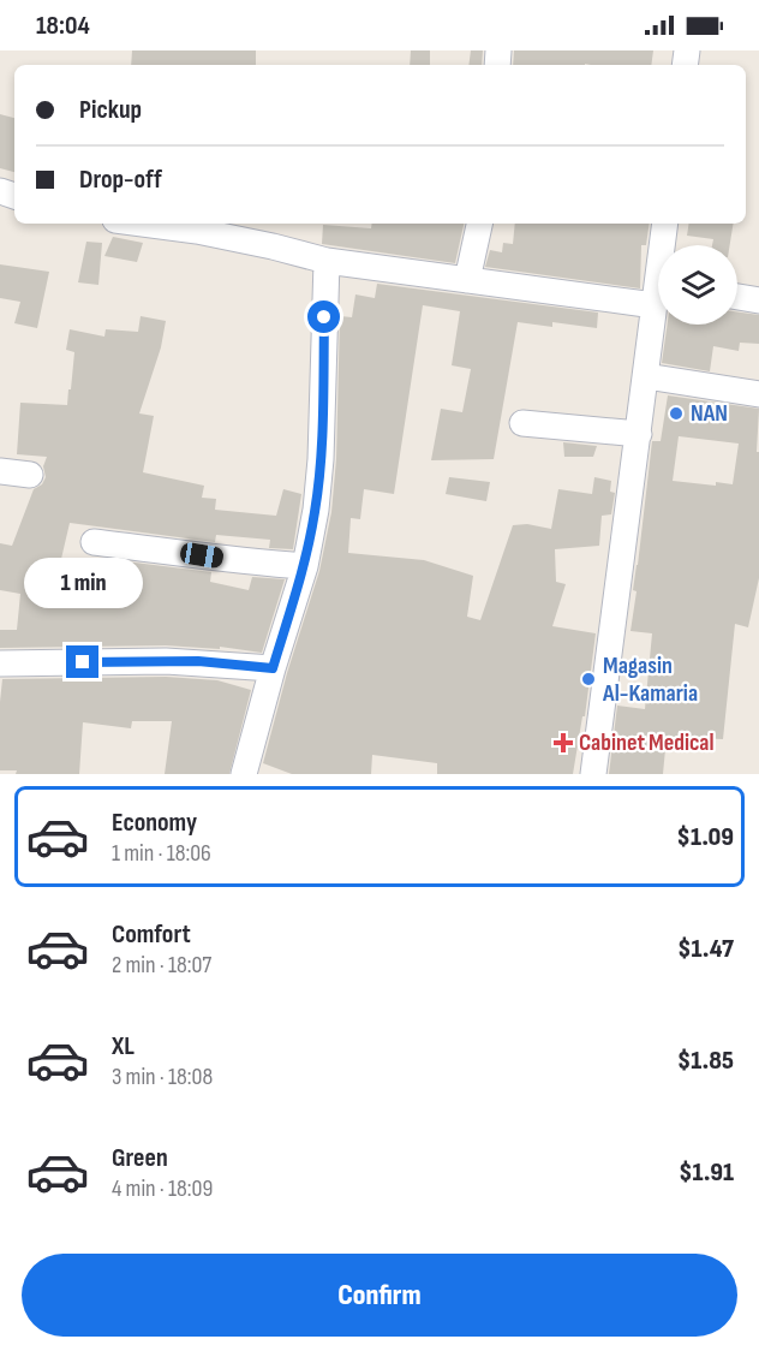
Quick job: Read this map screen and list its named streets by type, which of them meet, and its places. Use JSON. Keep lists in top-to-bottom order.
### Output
{
  "places": {
    "other": ["NAN", "Magasin Al-Kamaria"],
    "health": ["Cabinet Medical"]
  },
  "page": {
    "status": "18:04",
    "banner": ["Pickup", "Drop-off"],
    "bubble": "1 min",
    "list": [
      {
        "name": "Economy",
        "note": "1 min · 18:06",
        "value": "$1.09"
      },
      {
        "name": "Comfort",
        "note": "2 min · 18:07",
        "value": "$1.47"
      },
      {
        "name": "XL",
        "note": "3 min · 18:08",
        "value": "$1.85"
      },
      {
        "name": "Green",
        "note": "4 min · 18:09",
        "value": "$1.91"
      }
    ],
    "buttons": "Confirm"
  }
}
